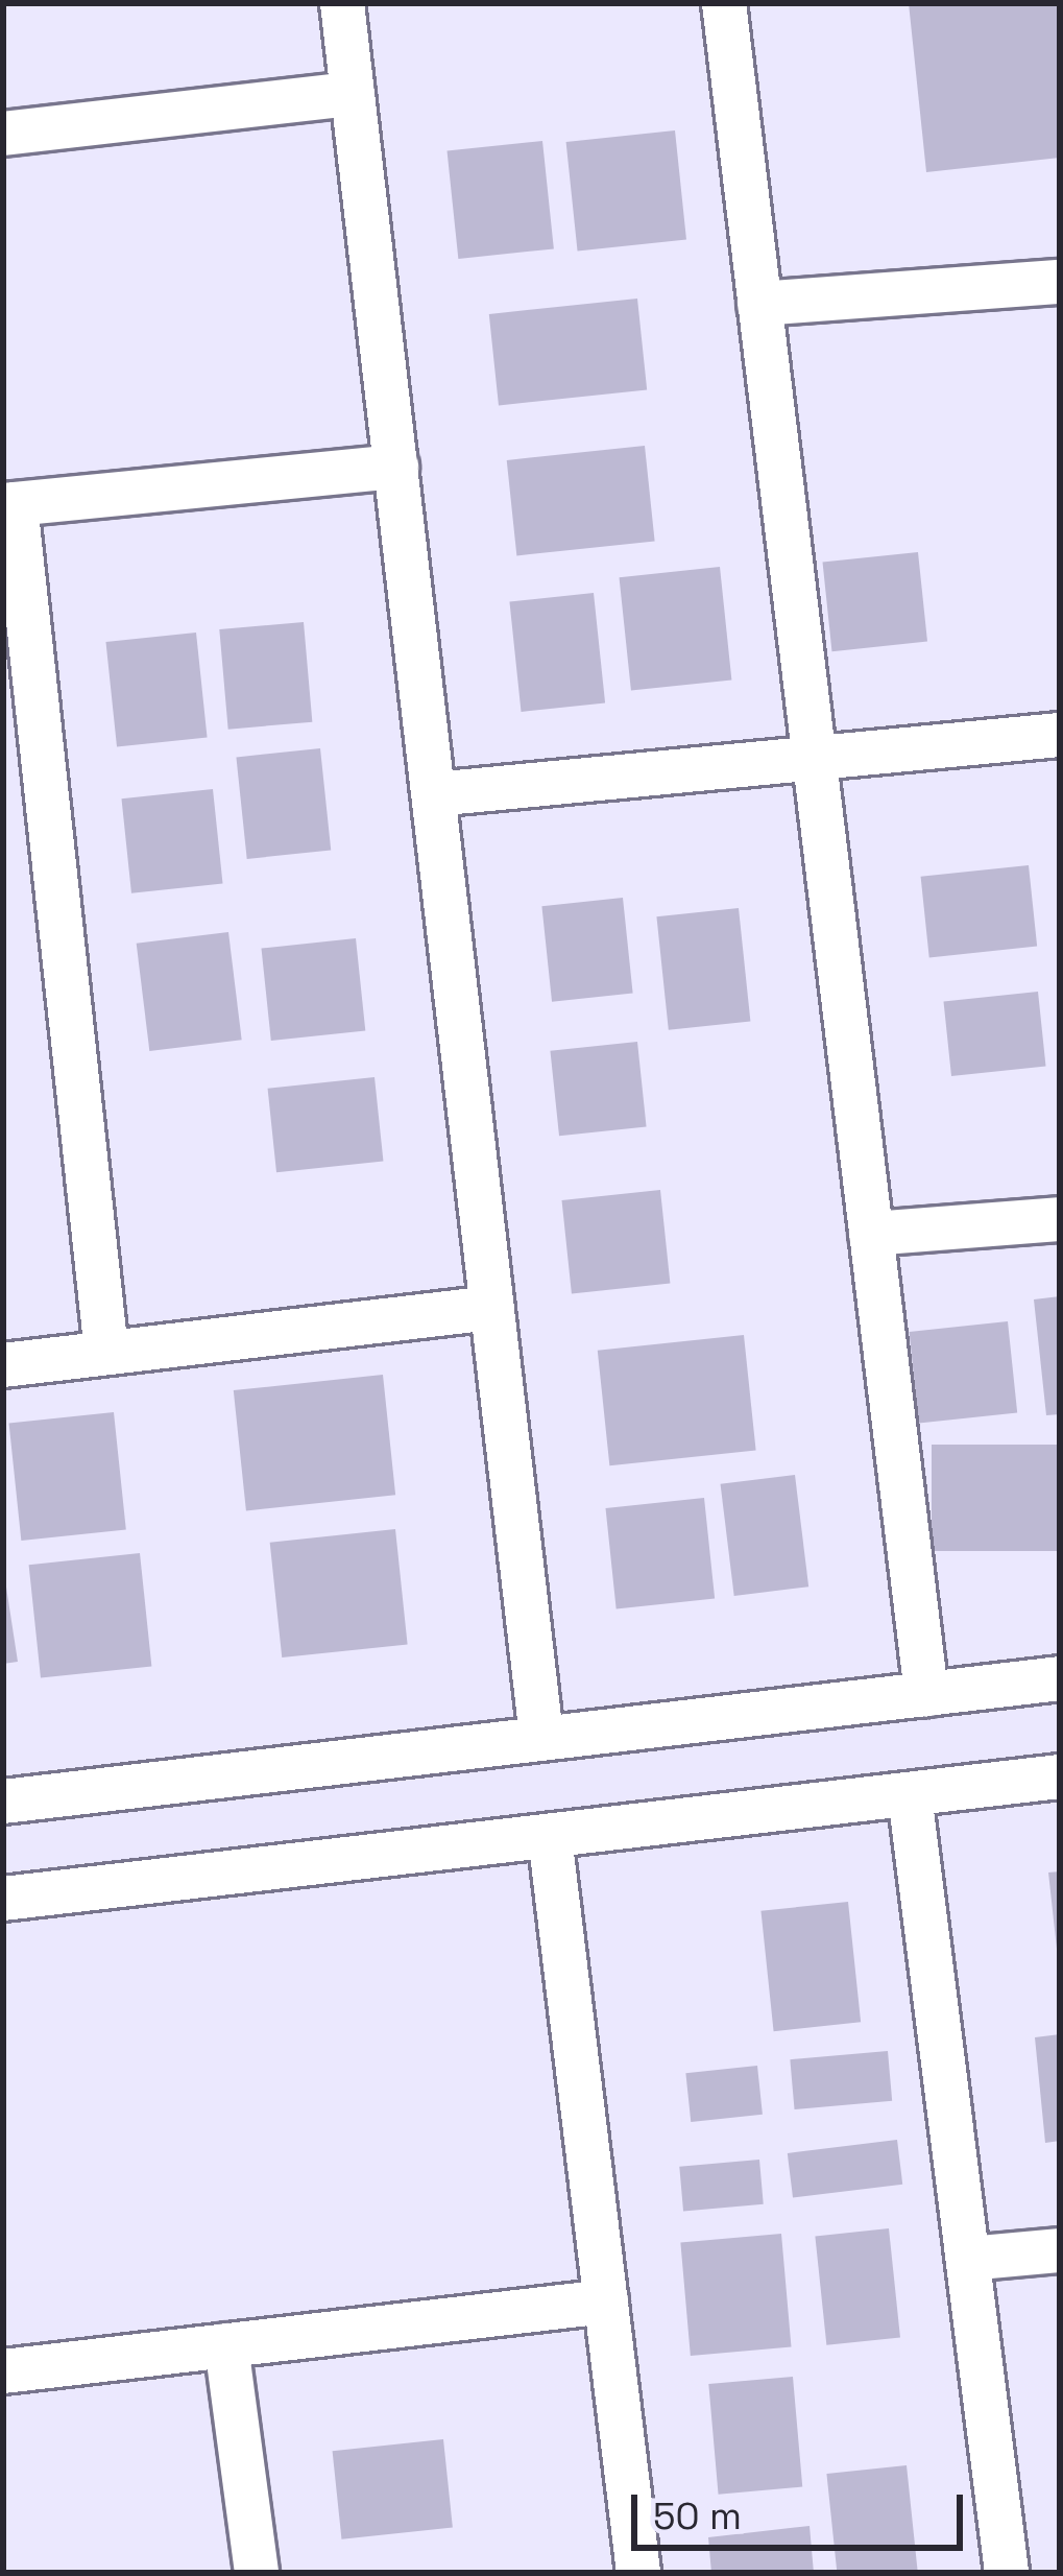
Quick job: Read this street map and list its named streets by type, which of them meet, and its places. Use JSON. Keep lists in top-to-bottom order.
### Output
{
  "scale_bar": "50 m"
}
